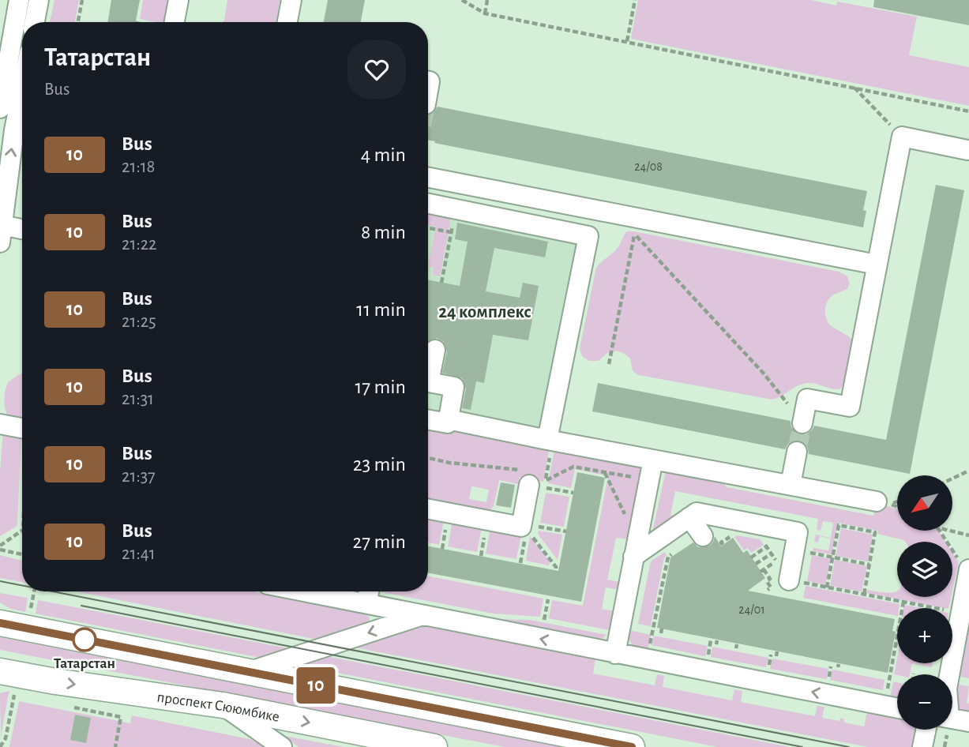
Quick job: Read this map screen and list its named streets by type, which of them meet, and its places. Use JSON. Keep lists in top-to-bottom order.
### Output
{
  "streets": {
    "main road": ["проспект Сююмбике"]
  },
  "districts": ["24 комплекс"],
  "places": ["Татарстан"],
  "lines": ["bus line 10"],
  "house_numbers": ["24/08", "24/01"],
  "north": "bottom left",
  "page": {
    "on_map": "10",
    "heading": ["Татарстан", "Bus"],
    "list": [
      {
        "mark": "10",
        "name": "Bus",
        "note": "21:18",
        "value": "4 min"
      },
      {
        "mark": "10",
        "name": "Bus",
        "note": "21:22",
        "value": "8 min"
      },
      {
        "mark": "10",
        "name": "Bus",
        "note": "21:25",
        "value": "11 min"
      },
      {
        "mark": "10",
        "name": "Bus",
        "note": "21:31",
        "value": "17 min"
      },
      {
        "mark": "10",
        "name": "Bus",
        "note": "21:37",
        "value": "23 min"
      },
      {
        "mark": "10",
        "name": "Bus",
        "note": "21:41",
        "value": "27 min"
      }
    ],
    "map_buttons": ["+", "−"]
  }
}
